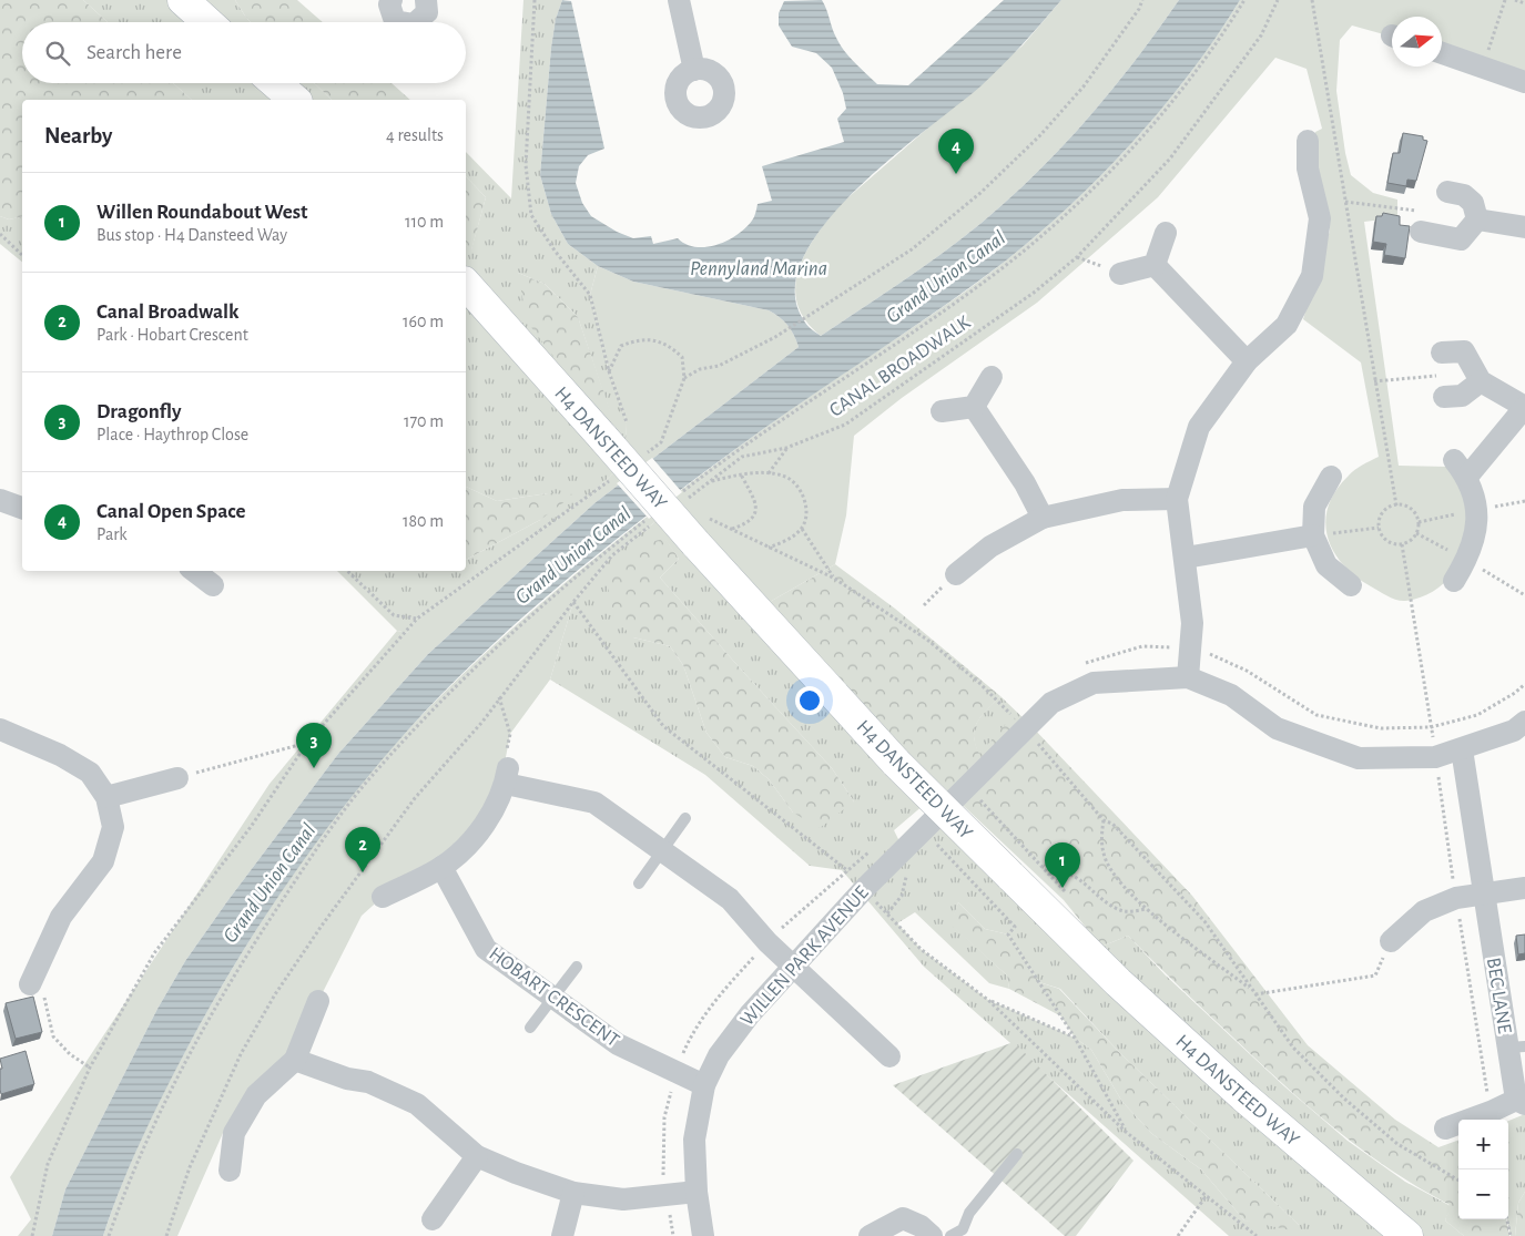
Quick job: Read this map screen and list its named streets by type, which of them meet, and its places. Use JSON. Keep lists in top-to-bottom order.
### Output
{
  "streets": {
    "street": [
      "H4 DANSTEED WAY",
      "WILLEN PARK AVENUE",
      "BEC LANE",
      "HOBART CRESCENT"
    ],
    "path": ["CANAL BROADWALK"]
  },
  "crossings": [
    ["WILLEN PARK AVENUE", "HOBART CRESCENT"]
  ],
  "water": ["Pennyland Marina", "Grand Union Canal"],
  "north": "right",
  "page": {
    "search": "Search here",
    "heading": ["Nearby", "4 results"],
    "pins": [
      "4",
      "3",
      "2",
      "1"
    ],
    "list": [
      {
        "mark": "1",
        "name": "Willen Roundabout West",
        "note": "Bus stop · H4 Dansteed Way",
        "value": "110 m"
      },
      {
        "mark": "2",
        "name": "Canal Broadwalk",
        "note": "Park · Hobart Crescent",
        "value": "160 m"
      },
      {
        "mark": "3",
        "name": "Dragonfly",
        "note": "Place · Haythrop Close",
        "value": "170 m"
      },
      {
        "mark": "4",
        "name": "Canal Open Space",
        "note": "Park",
        "value": "180 m"
      }
    ],
    "map_buttons": ["+", "−"]
  }
}
